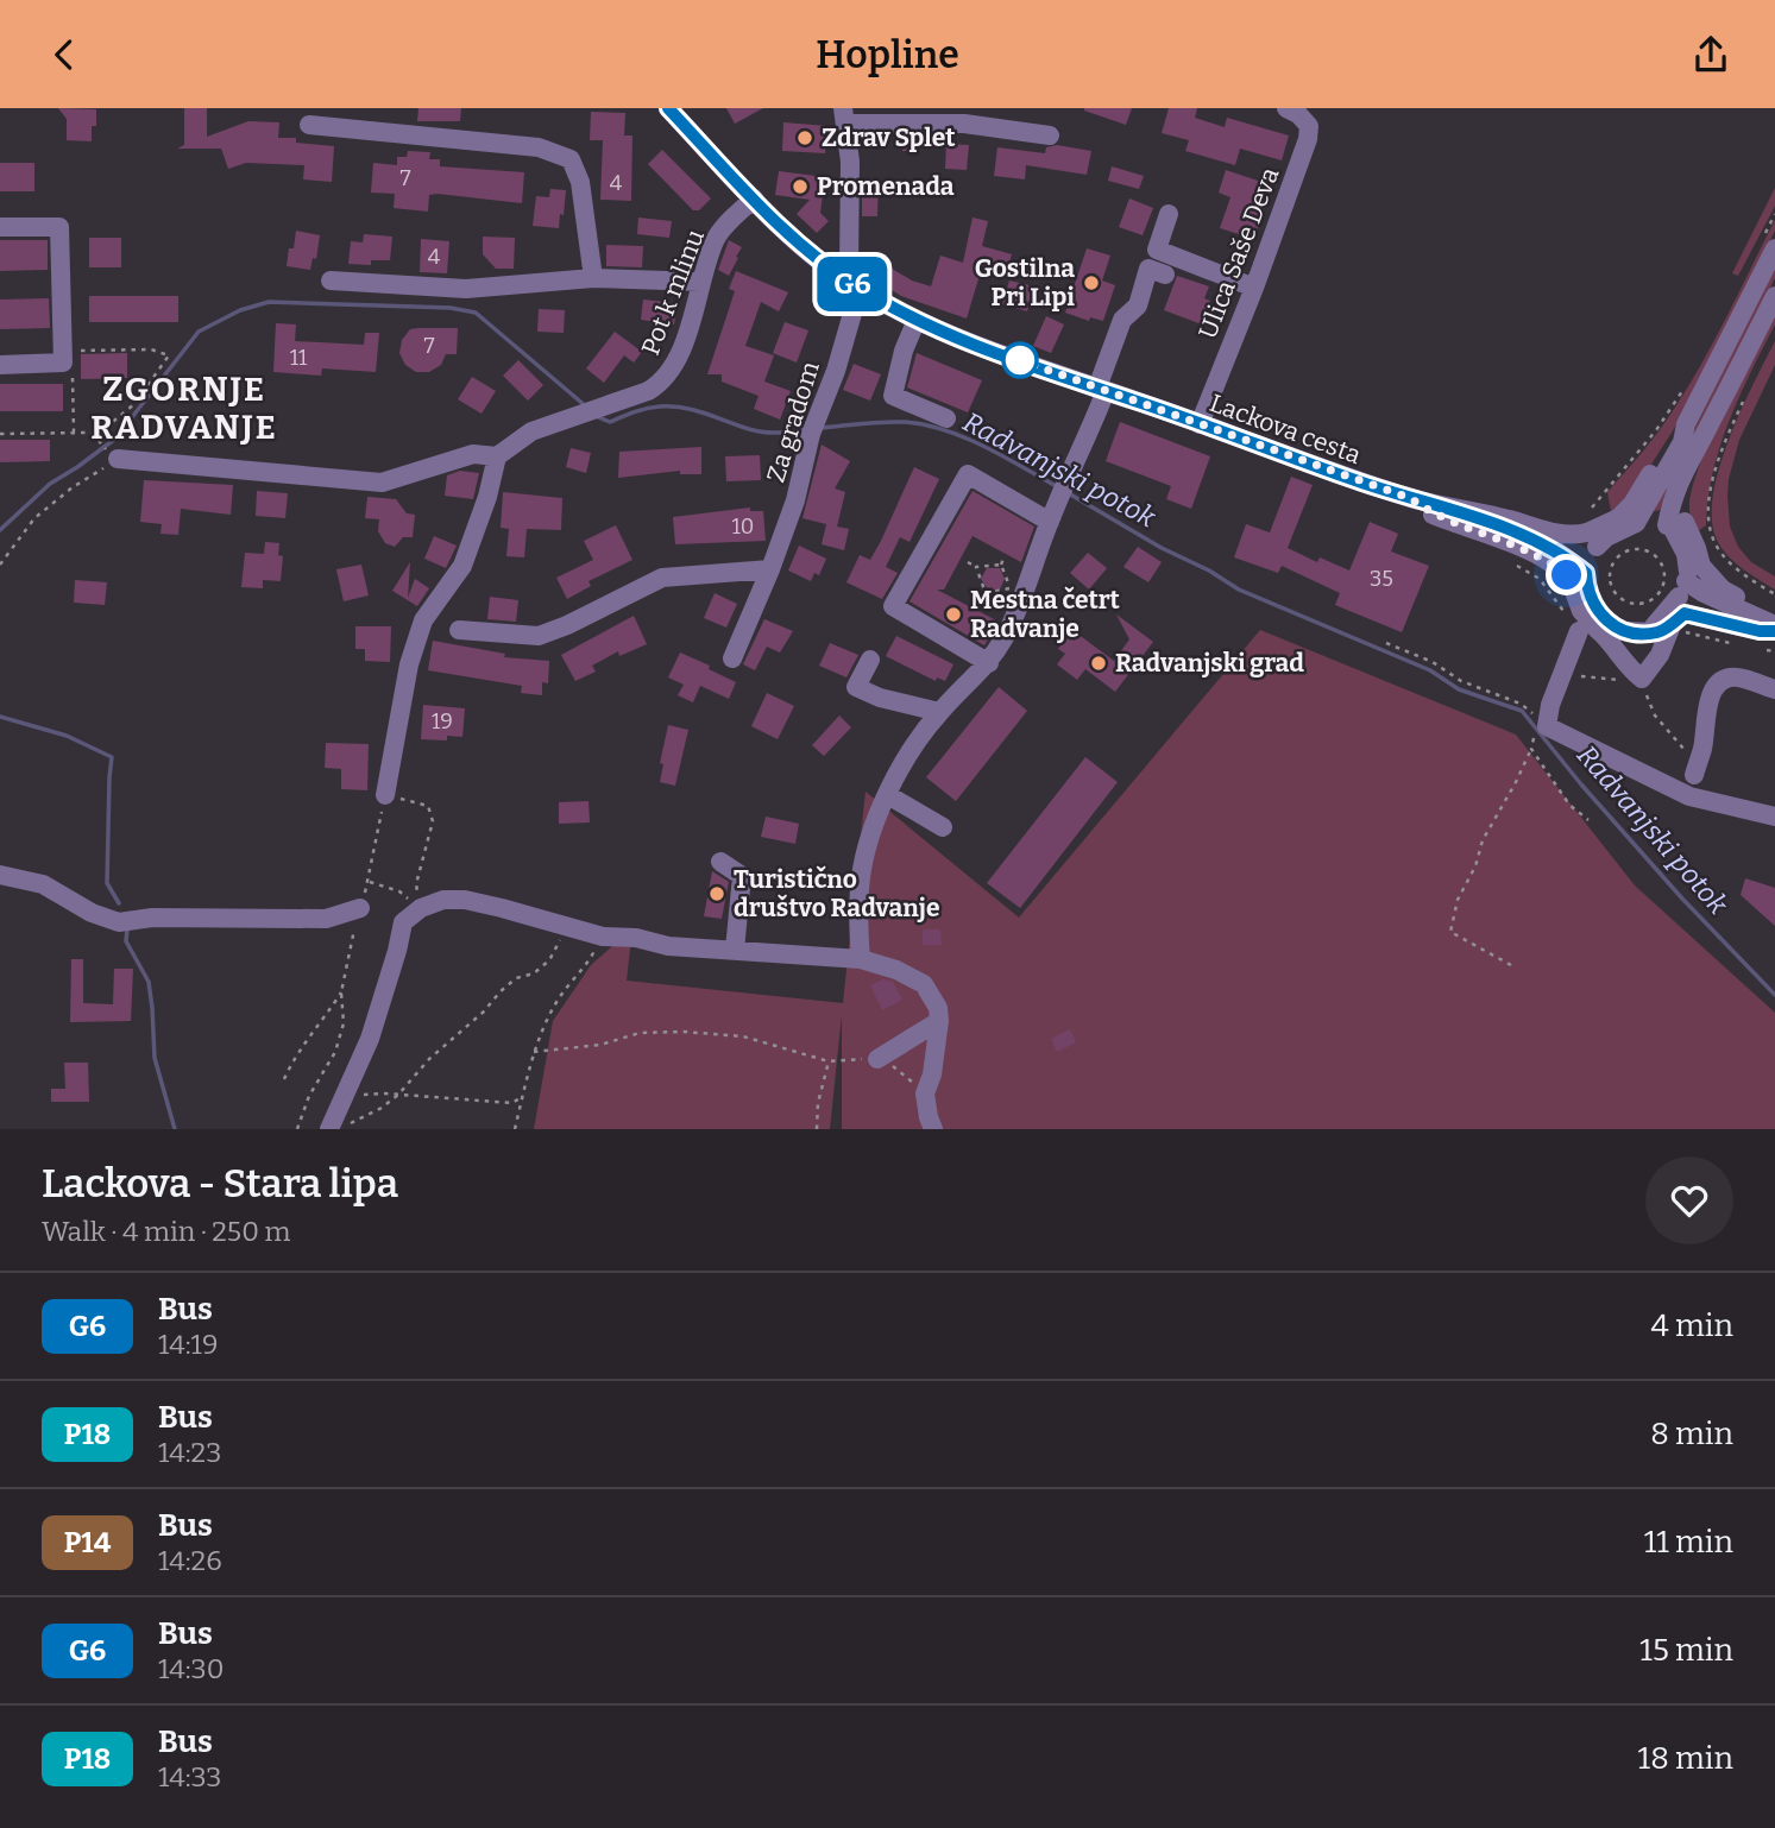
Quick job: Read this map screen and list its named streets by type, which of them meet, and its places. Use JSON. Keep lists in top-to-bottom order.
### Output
{
  "streets": {
    "street": [
      "Ulica Saše Deva",
      "Pot k mlinu",
      "Za gradom",
      "Lackova cesta"
    ]
  },
  "crossings": [
    ["Ulica Saše Deva", "Lackova cesta"],
    ["Pot k mlinu", "Lackova cesta"],
    ["Za gradom", "Lackova cesta"]
  ],
  "districts": ["ZGORNJE RADVANJE"],
  "water": ["Radvanjski potok"],
  "places": [
    "Zdrav Splet",
    "Promenada",
    "Gostilna Pri Lipi",
    "Mestna četrt Radvanje",
    "Radvanjski grad",
    "Turistično društvo Radvanje"
  ],
  "lines": ["bus line G6"],
  "house_numbers": [
    "7",
    "4",
    "4",
    "7",
    "11",
    "10",
    "35",
    "19"
  ],
  "page": {
    "header": "Hopline",
    "on_map": "G6",
    "heading": ["Lackova - Stara lipa", "Walk · 4 min · 250 m"],
    "list": [
      {
        "mark": "G6",
        "name": "Bus",
        "note": "14:19",
        "value": "4 min"
      },
      {
        "mark": "P18",
        "name": "Bus",
        "note": "14:23",
        "value": "8 min"
      },
      {
        "mark": "P14",
        "name": "Bus",
        "note": "14:26",
        "value": "11 min"
      },
      {
        "mark": "G6",
        "name": "Bus",
        "note": "14:30",
        "value": "15 min"
      },
      {
        "mark": "P18",
        "name": "Bus",
        "note": "14:33",
        "value": "18 min"
      }
    ]
  }
}
